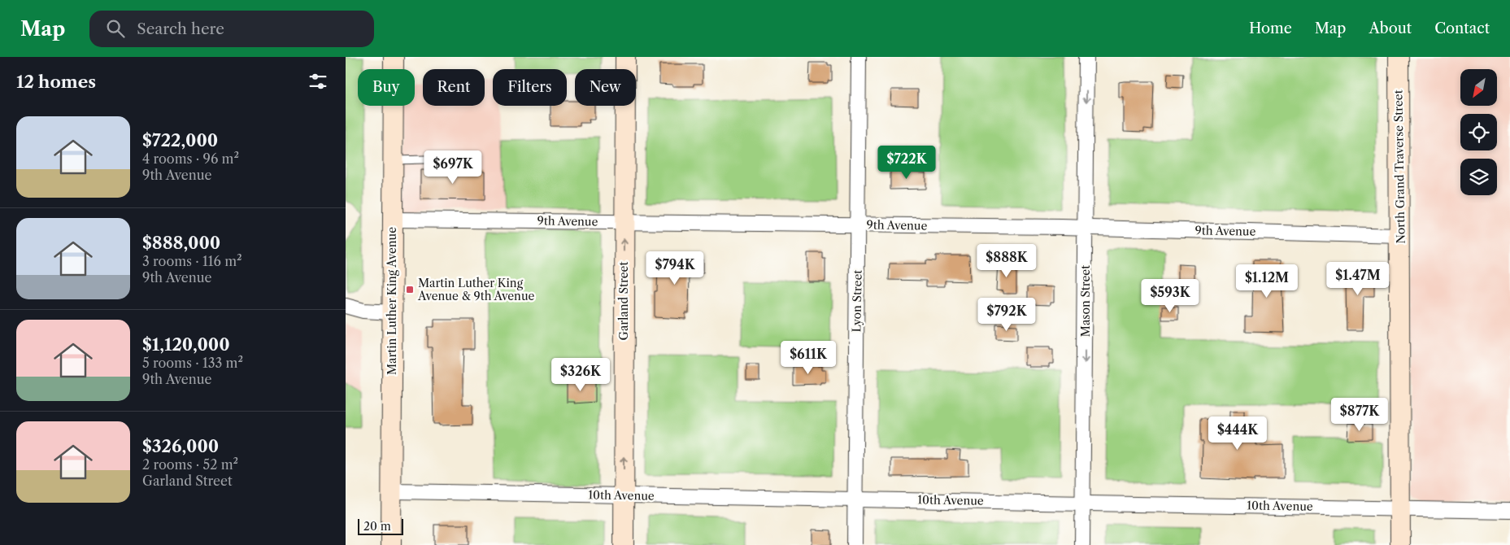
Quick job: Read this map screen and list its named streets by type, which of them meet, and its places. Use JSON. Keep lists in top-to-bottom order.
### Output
{
  "streets": {
    "street": [
      "North Grand Traverse Street",
      "9th Avenue",
      "Martin Luther King Avenue",
      "Garland Street",
      "Lyon Street",
      "Mason Street",
      "10th Avenue"
    ]
  },
  "crossings": [
    ["North Grand Traverse Street", "9th Avenue"],
    ["North Grand Traverse Street", "10th Avenue"],
    ["9th Avenue", "Martin Luther King Avenue"],
    ["9th Avenue", "Garland Street"],
    ["9th Avenue", "Lyon Street"],
    ["9th Avenue", "Mason Street"],
    ["Martin Luther King Avenue", "10th Avenue"],
    ["Garland Street", "10th Avenue"],
    ["Lyon Street", "10th Avenue"],
    ["Mason Street", "10th Avenue"]
  ],
  "one_way": ["Garland Street", "Mason Street"],
  "places": {
    "transit": ["Martin Luther King Avenue & 9th Avenue"]
  },
  "scale_bar": "20 m",
  "north": "bottom left",
  "page": {
    "header": "Map",
    "search": "Search here",
    "nav": [
      "Home",
      "Map",
      "About",
      "Contact"
    ],
    "heading": "12 homes",
    "chip": [
      "Buy",
      "Rent",
      "Filters",
      "New"
    ],
    "list": [
      {
        "name": "$722,000",
        "note": "4 rooms · 96 m² · 9th Avenue"
      },
      {
        "name": "$888,000",
        "note": "3 rooms · 116 m² · 9th Avenue"
      },
      {
        "name": "$1,120,000",
        "note": "5 rooms · 133 m² · 9th Avenue"
      },
      {
        "name": "$326,000",
        "note": "2 rooms · 52 m² · Garland Street"
      }
    ],
    "price": [
      "$722K",
      "$697K",
      "$888K",
      "$794K",
      "$1.47M",
      "$1.12M",
      "$593K",
      "$792K",
      "$611K",
      "$326K",
      "$877K",
      "$444K"
    ],
    "scale": "20 m"
  }
}
